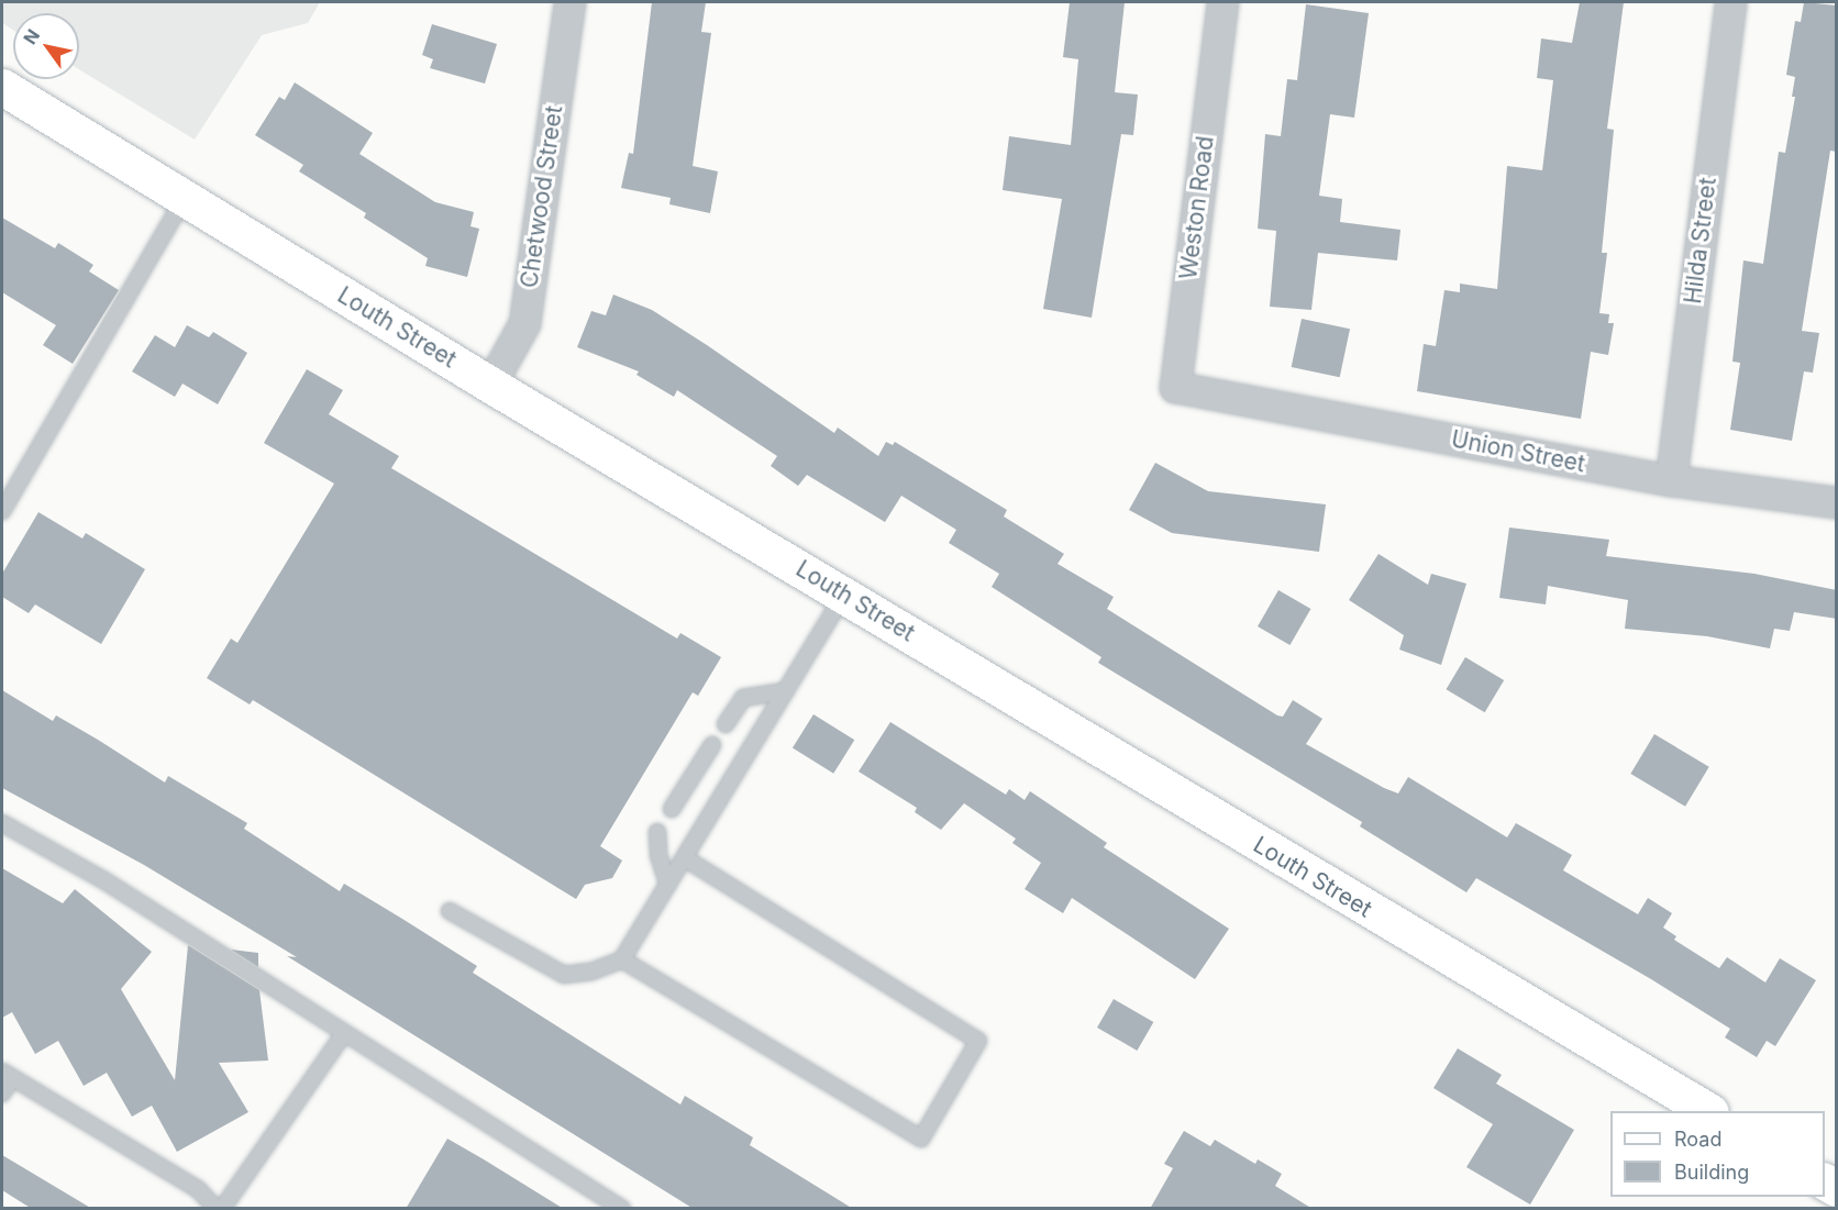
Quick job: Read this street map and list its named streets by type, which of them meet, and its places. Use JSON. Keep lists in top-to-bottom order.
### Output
{
  "streets": {
    "main road": ["Louth Street"],
    "street": [
      "Chetwood Street",
      "Weston Road",
      "Hilda Street",
      "Union Street"
    ]
  },
  "crossings": [
    ["Chetwood Street", "Louth Street"],
    ["Weston Road", "Union Street"],
    ["Hilda Street", "Union Street"]
  ],
  "legend": ["Road", "Building"],
  "north": "top left"
}
